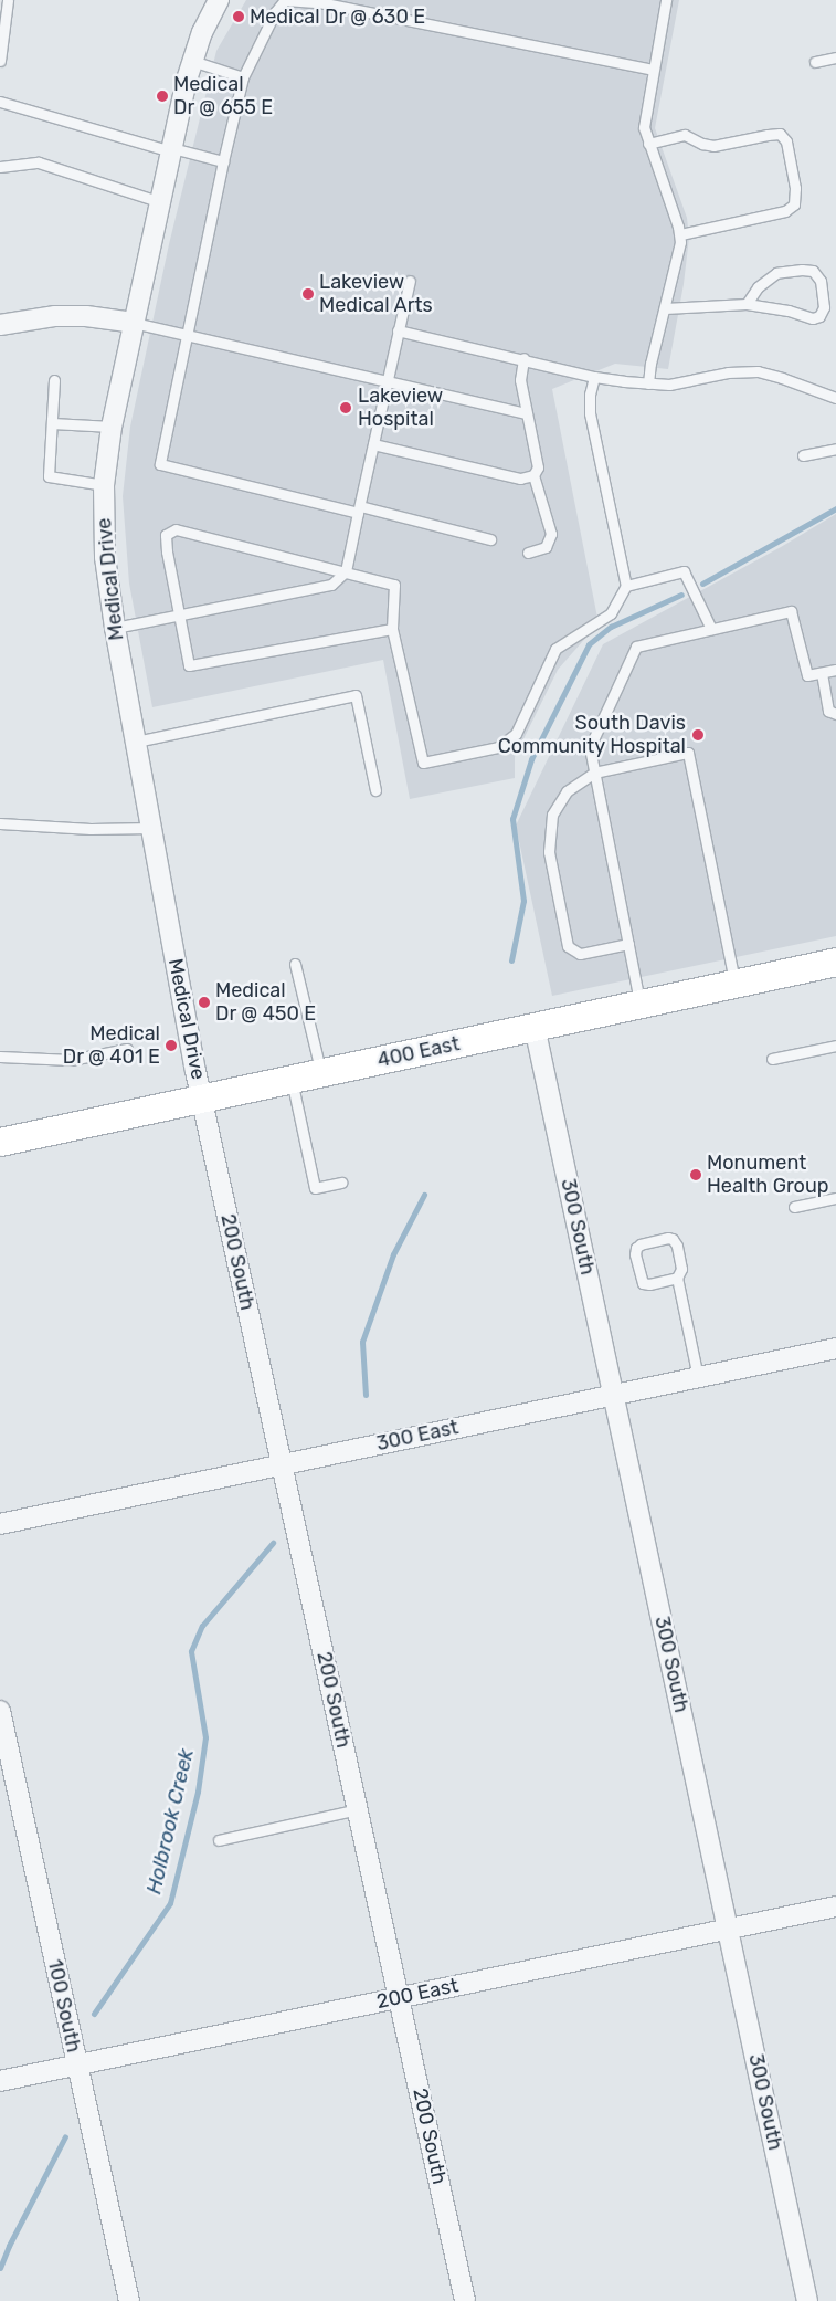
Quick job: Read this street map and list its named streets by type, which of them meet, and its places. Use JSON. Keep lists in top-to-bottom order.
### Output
{
  "streets": {
    "main road": ["400 East"],
    "street": [
      "Medical Drive",
      "300 South",
      "200 South",
      "300 East",
      "200 East",
      "100 South"
    ]
  },
  "crossings": [
    ["Medical Drive", "400 East"],
    ["Medical Drive", "200 South"],
    ["400 East", "300 South"],
    ["400 East", "200 South"],
    ["300 South", "300 East"],
    ["300 South", "200 East"],
    ["200 South", "300 East"],
    ["200 South", "200 East"],
    ["200 East", "100 South"]
  ],
  "water": ["Holbrook Creek"],
  "places": [
    "Medical Dr @ 630 E",
    "Medical Dr @ 655 E",
    "Lakeview Medical Arts",
    "Lakeview Hospital",
    "South Davis Community Hospital",
    "Medical Dr @ 450 E",
    "Medical Dr @ 401 E",
    "Monument Health Group"
  ]
}
